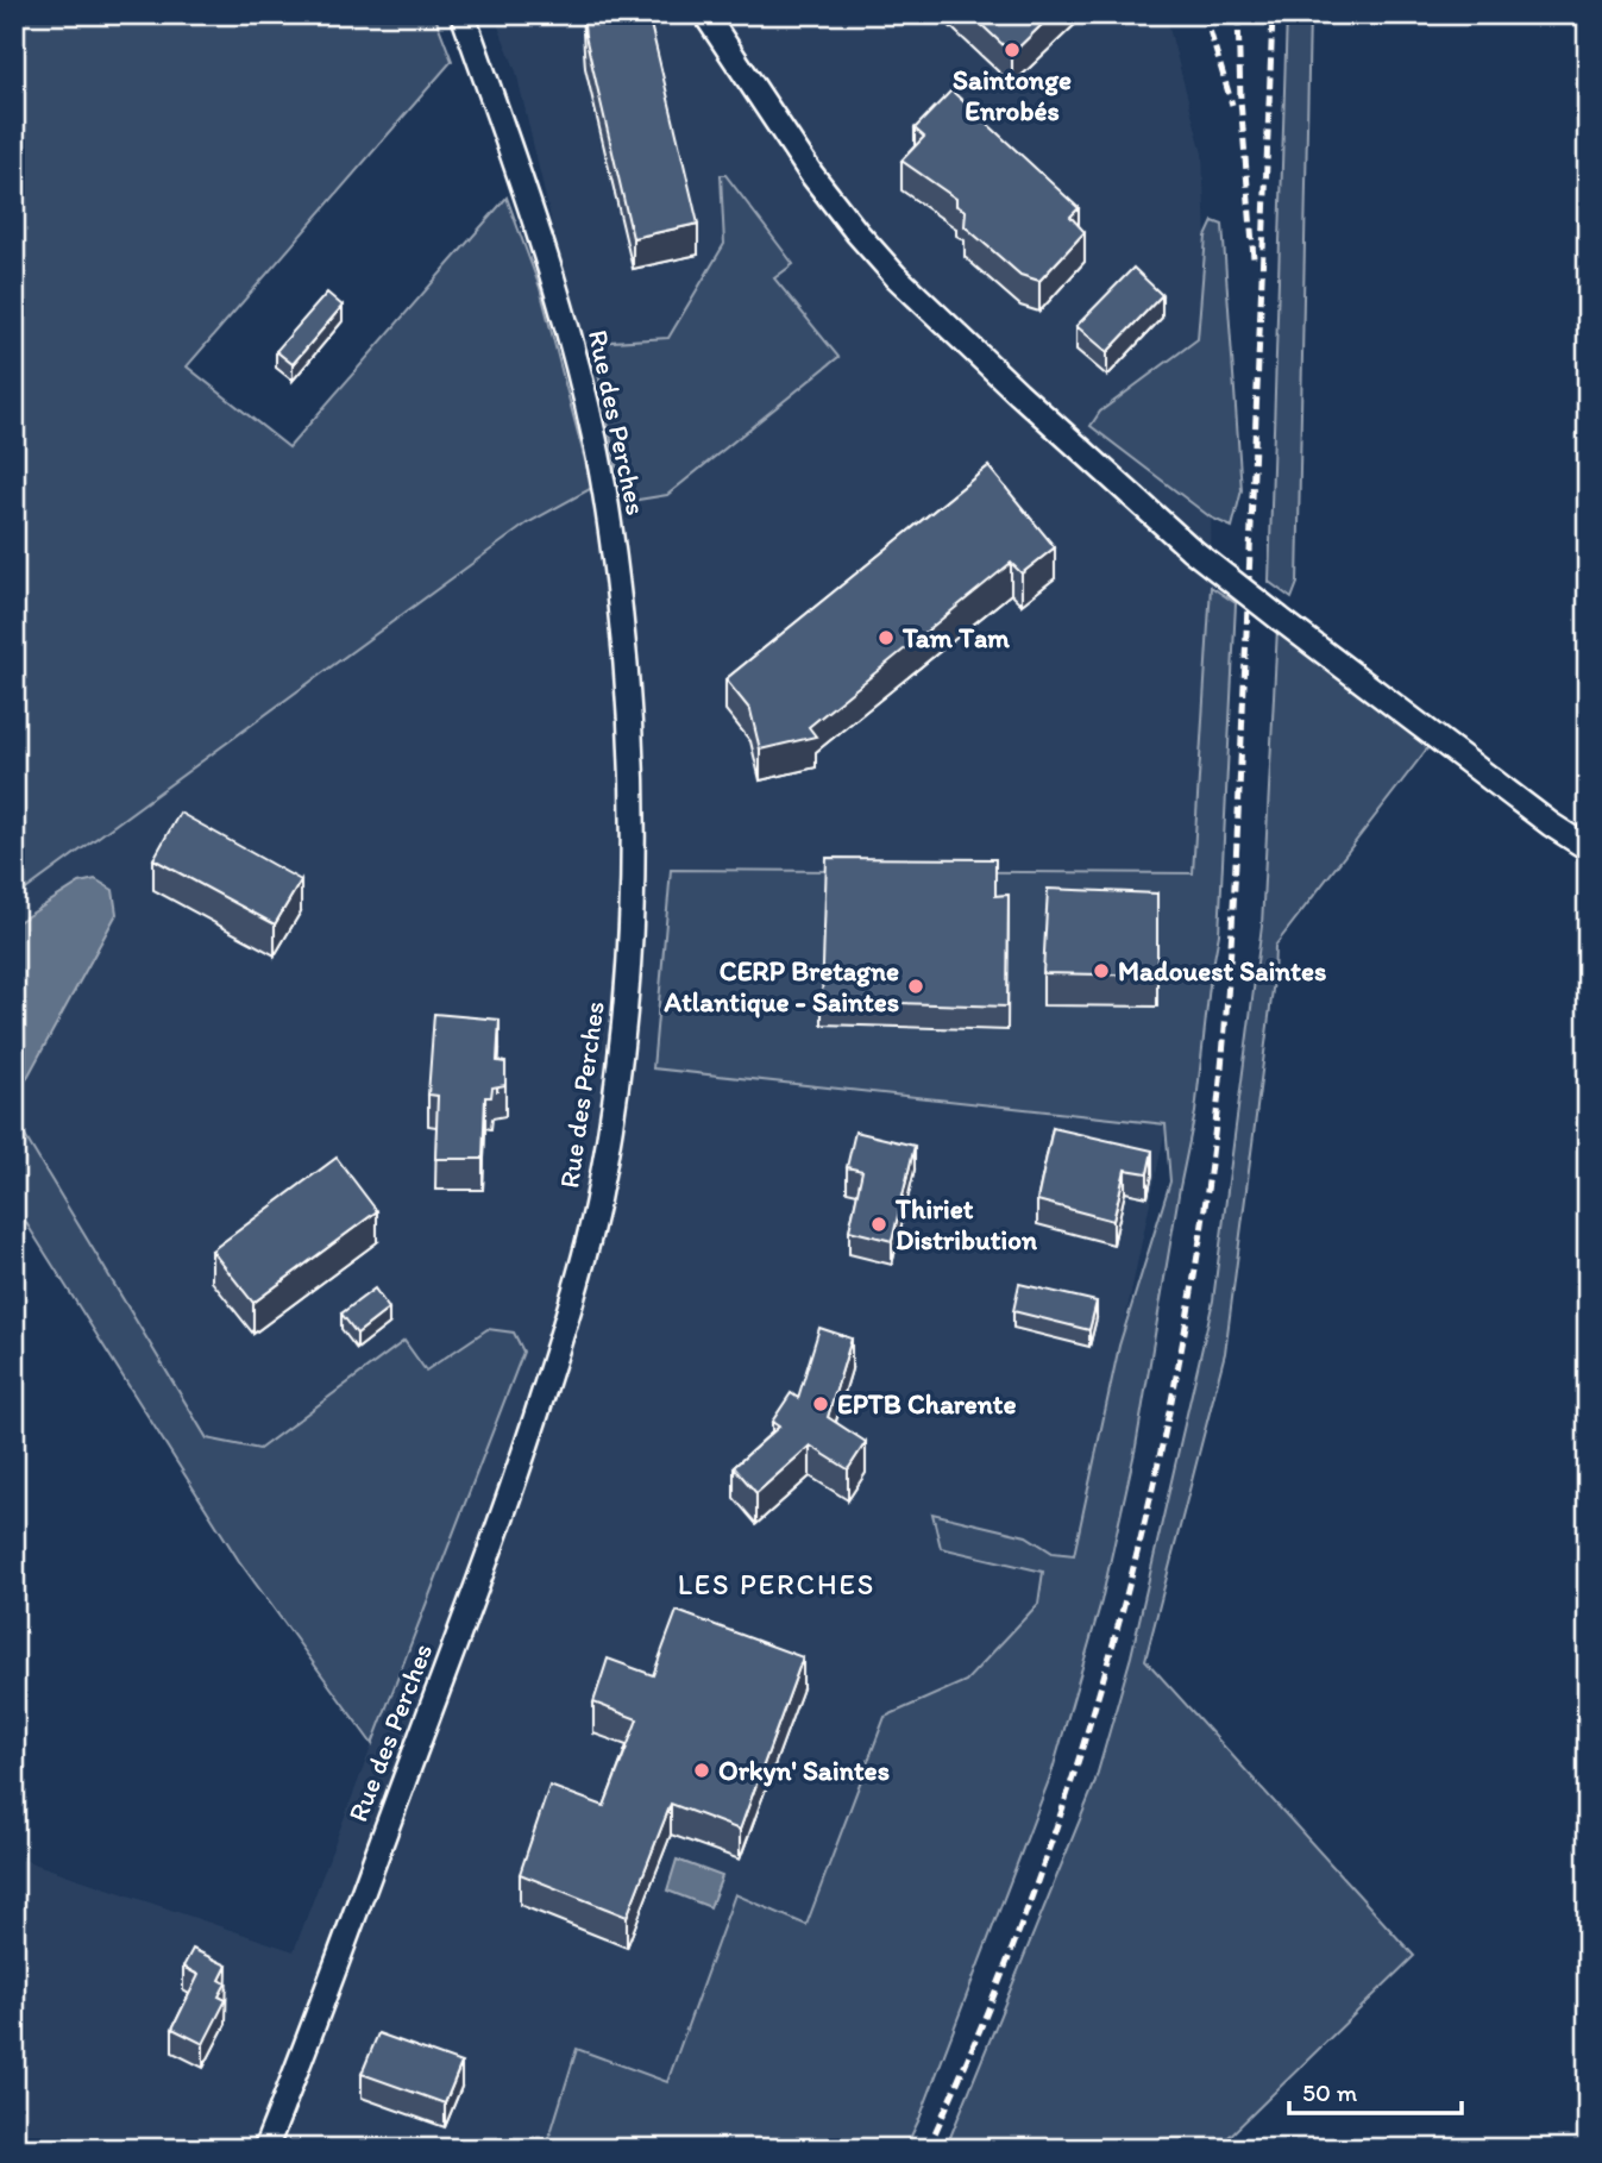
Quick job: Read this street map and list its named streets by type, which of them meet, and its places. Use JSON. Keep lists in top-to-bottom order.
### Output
{
  "streets": {
    "street": ["Rue des Perches"]
  },
  "districts": ["LES PERCHES"],
  "places": [
    "Saintonge Enrobés",
    "Tam Tam",
    "Madouest Saintes",
    "CERP Bretagne Atlantique - Saintes",
    "Thiriet Distribution",
    "EPTB Charente",
    "Orkyn' Saintes"
  ],
  "scale_bar": "50 m"
}
